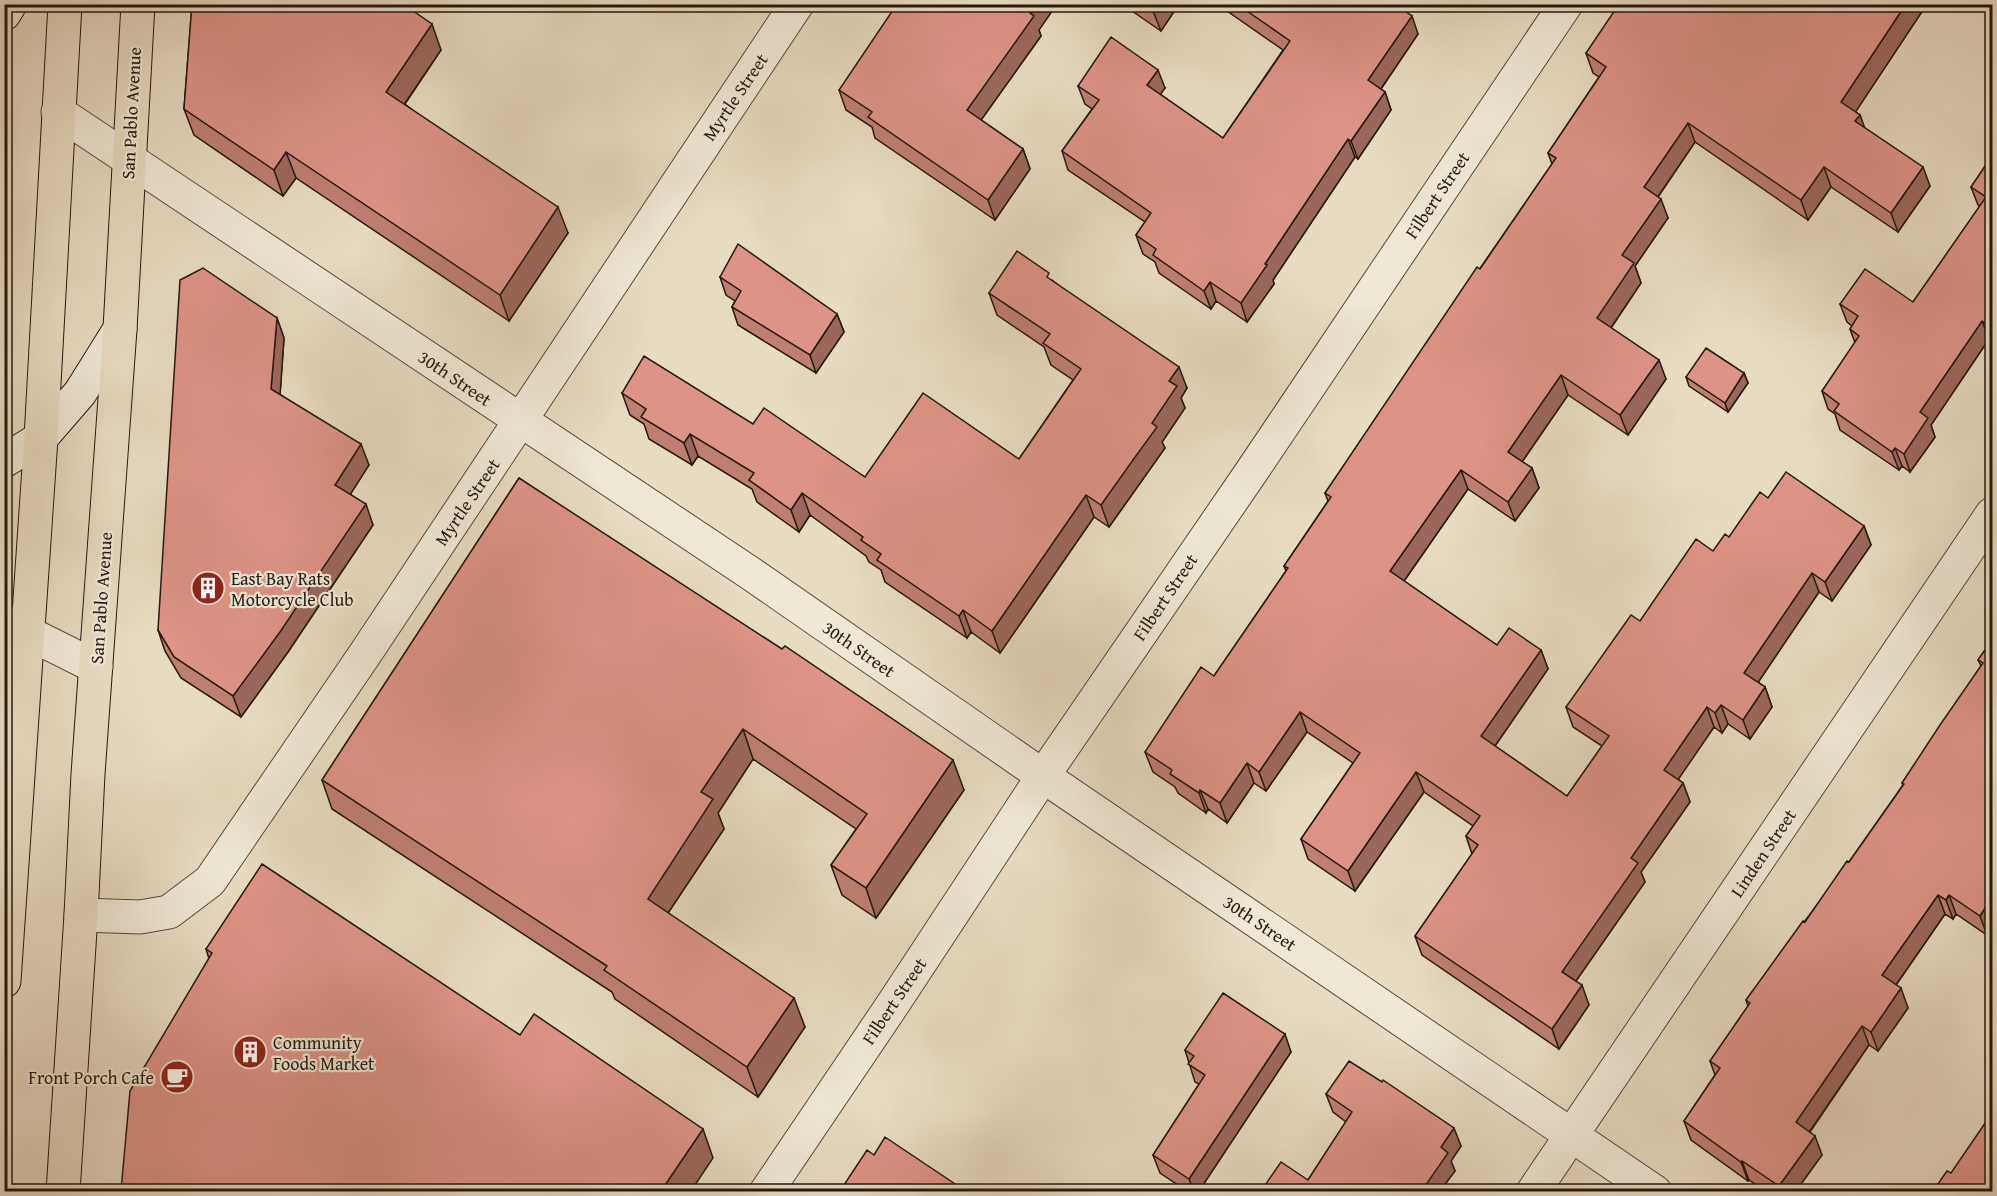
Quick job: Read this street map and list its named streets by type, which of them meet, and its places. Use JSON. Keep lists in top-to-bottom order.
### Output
{
  "streets": {
    "main road": ["San Pablo Avenue"],
    "street": [
      "Myrtle Street",
      "Filbert Street",
      "30th Street",
      "Linden Street"
    ]
  },
  "crossings": [
    ["Myrtle Street", "San Pablo Avenue"],
    ["Myrtle Street", "30th Street"],
    ["San Pablo Avenue", "30th Street"],
    ["Filbert Street", "30th Street"],
    ["30th Street", "Linden Street"]
  ],
  "places": {
    "building": ["East Bay Rats Motorcycle Club", "Community Foods Market"],
    "cafe": ["Front Porch Cafe"]
  }
}
